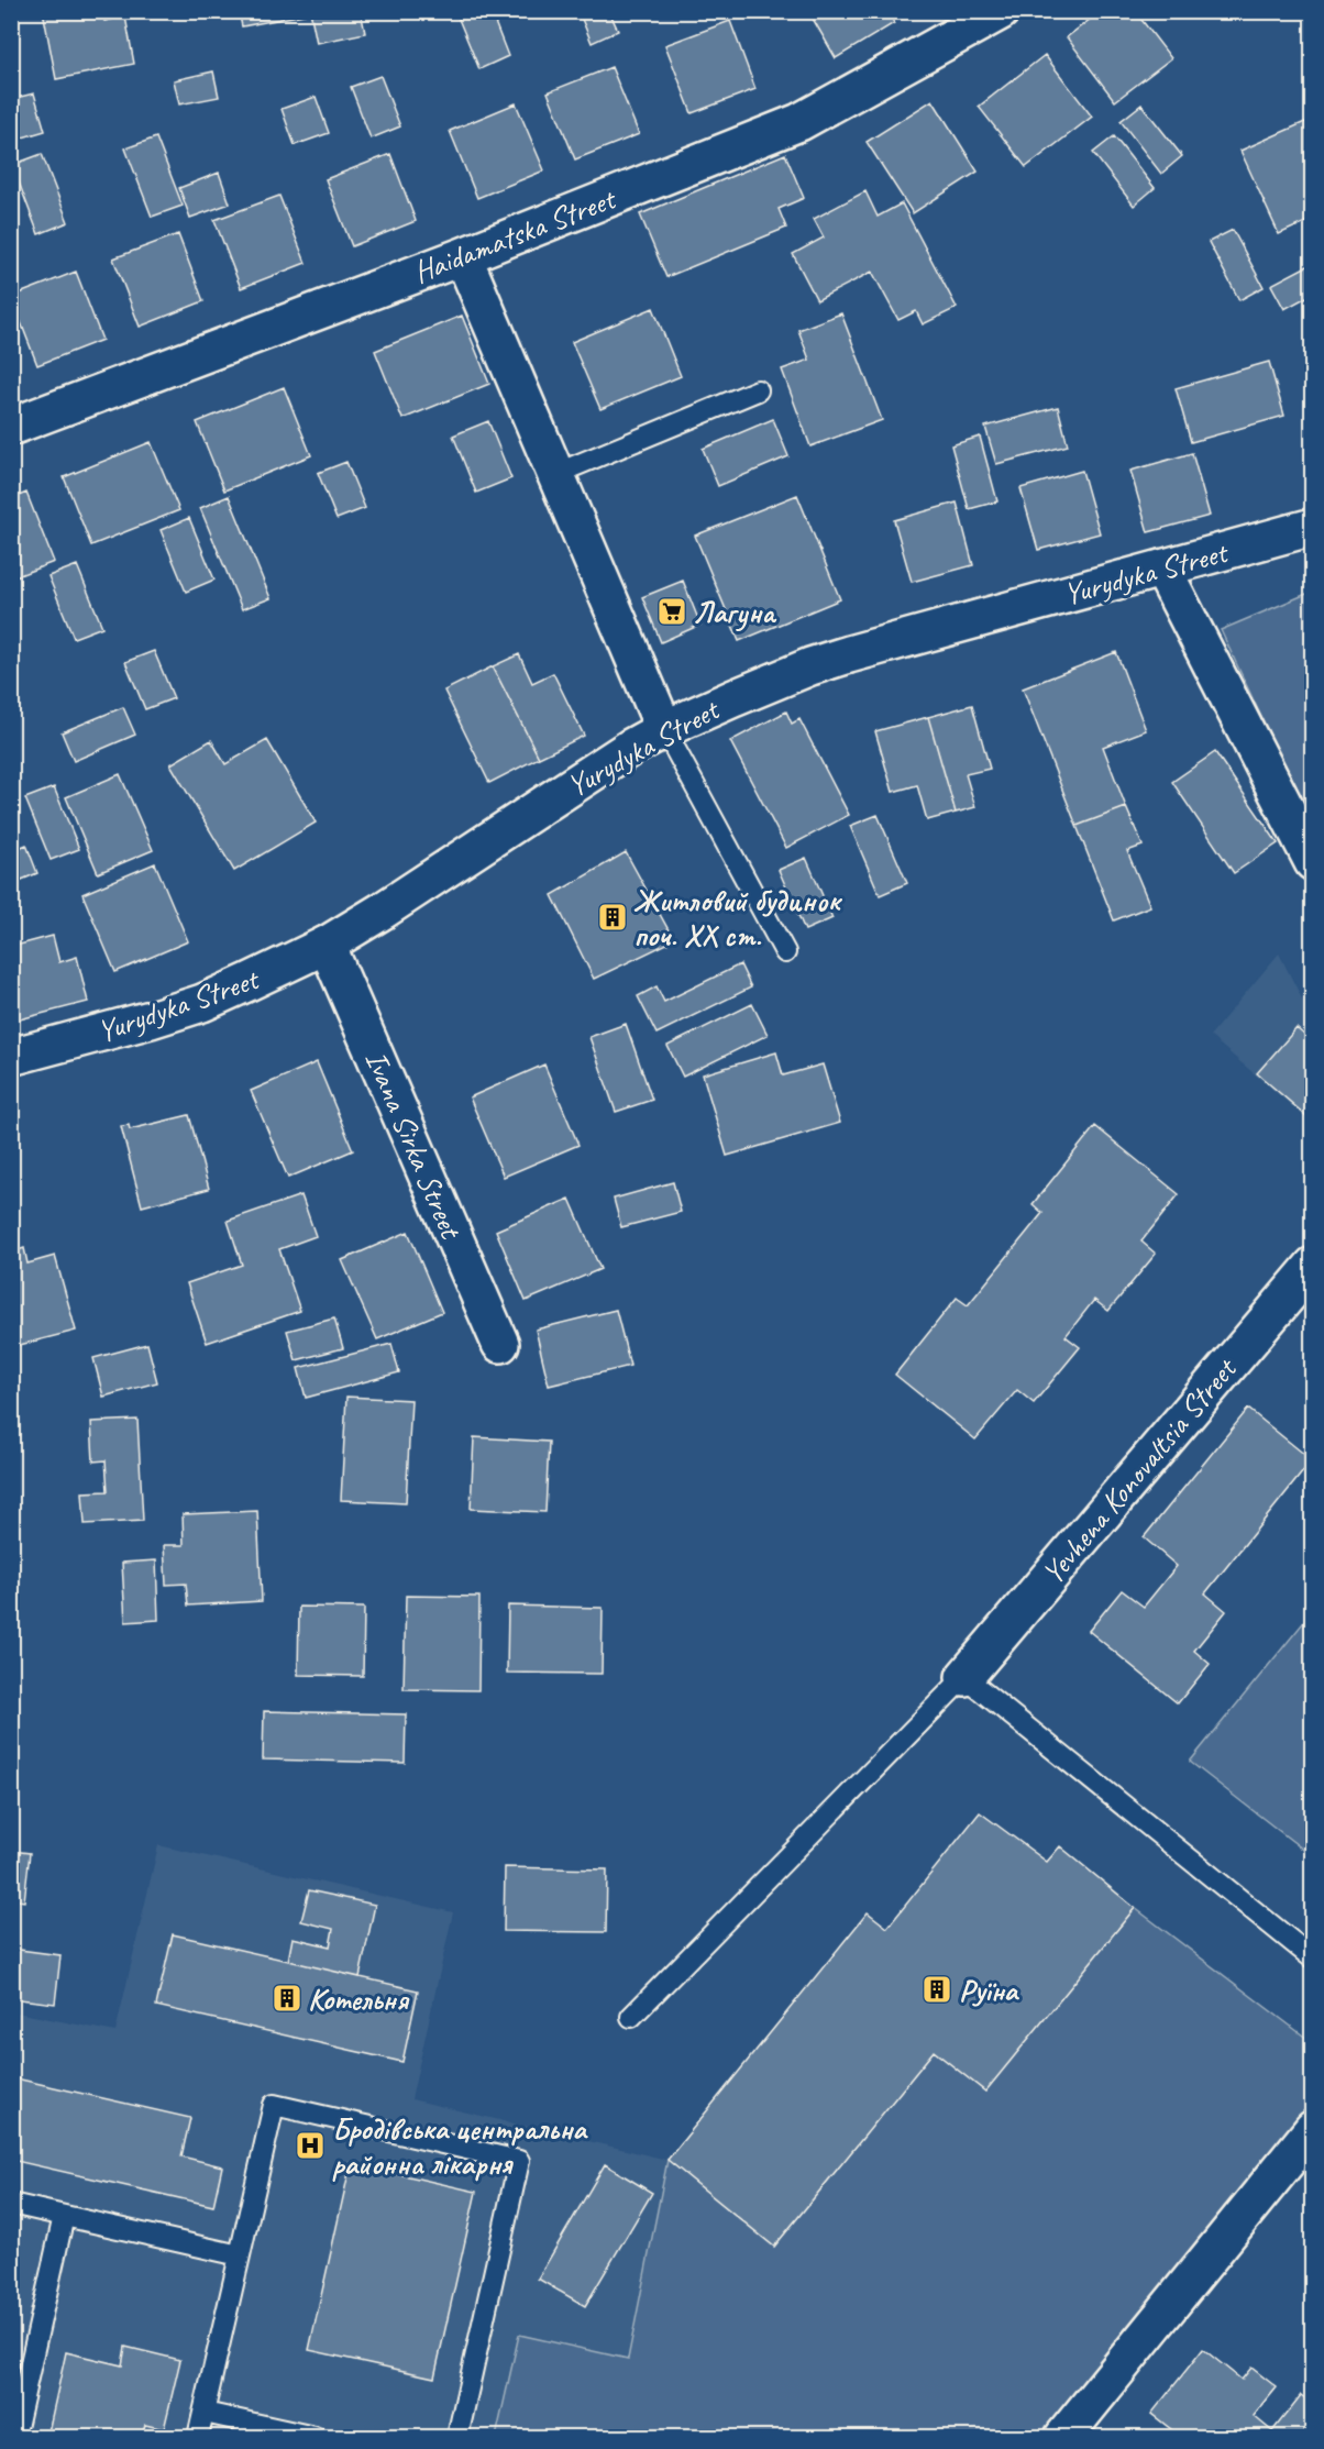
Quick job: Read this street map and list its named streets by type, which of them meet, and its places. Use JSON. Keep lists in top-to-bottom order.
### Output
{
  "streets": {
    "street": [
      "Haidamatska Street",
      "Yurydyka Street",
      "Ivana Sirka Street",
      "Yevhena Konovaltsia Street"
    ]
  },
  "crossings": [
    ["Yurydyka Street", "Ivana Sirka Street"]
  ],
  "places": {
    "supermarket": ["Лагуна"],
    "building": ["Житловий будинок поч. XX ст.", "Руїна", "Котельня"],
    "hospital": ["Бродівська центральна районна лікарня"]
  }
}
